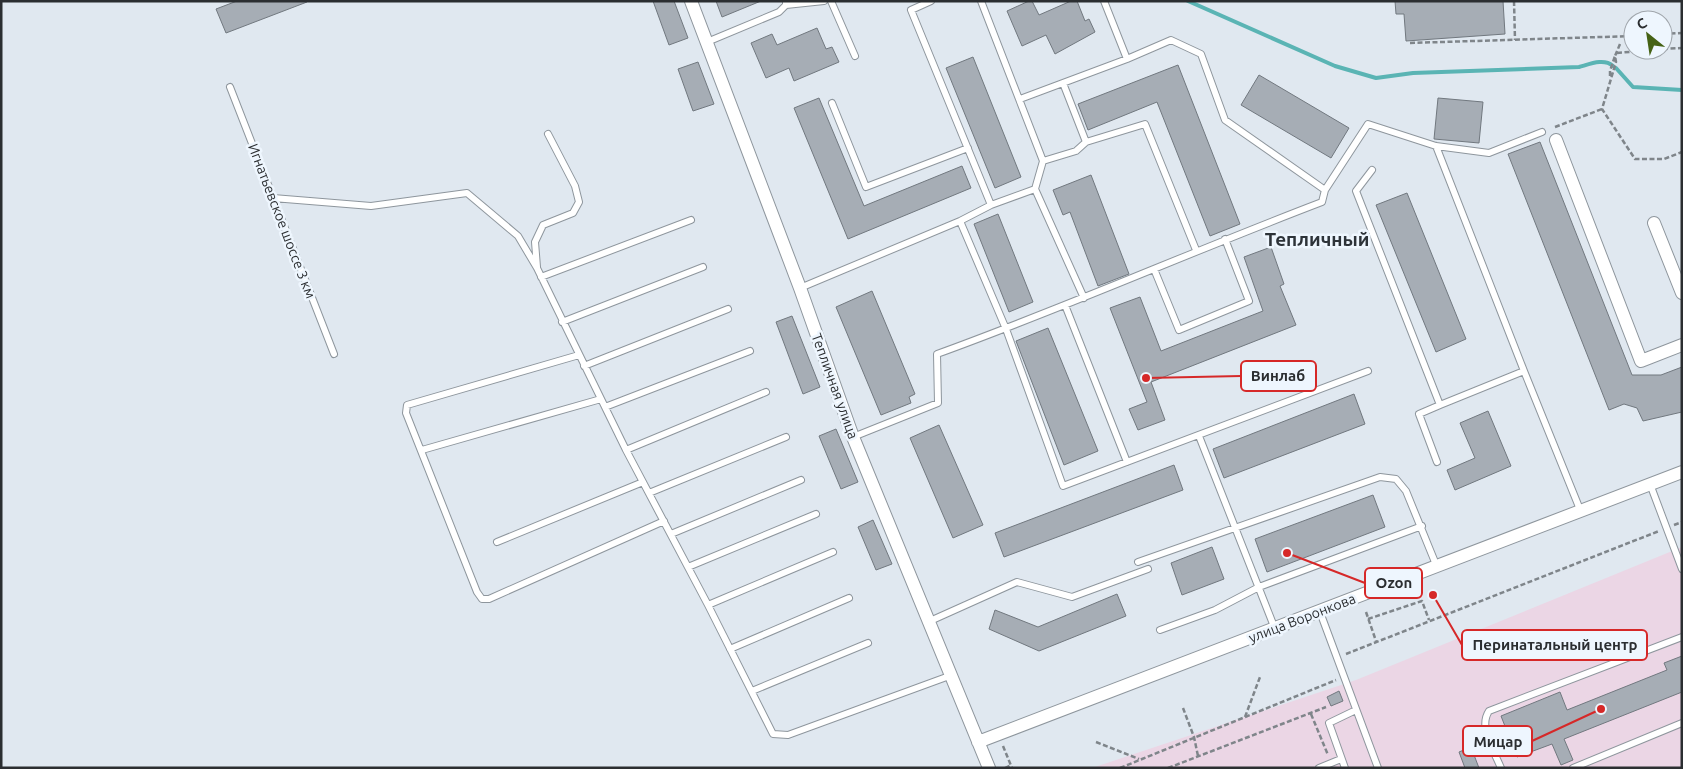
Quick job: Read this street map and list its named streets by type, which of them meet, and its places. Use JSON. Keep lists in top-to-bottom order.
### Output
{
  "streets": {
    "street": ["Тепличная улица", "улица Воронкова"],
    "lane": ["Игнатьевское шоссе 3 км"]
  },
  "crossings": [
    ["Тепличная улица", "улица Воронкова"]
  ],
  "districts": ["Тепличный"],
  "places": [
    "Винлаб",
    "Ozon",
    "Перинатальный центр",
    "Мицар"
  ],
  "north": "top left"
}
